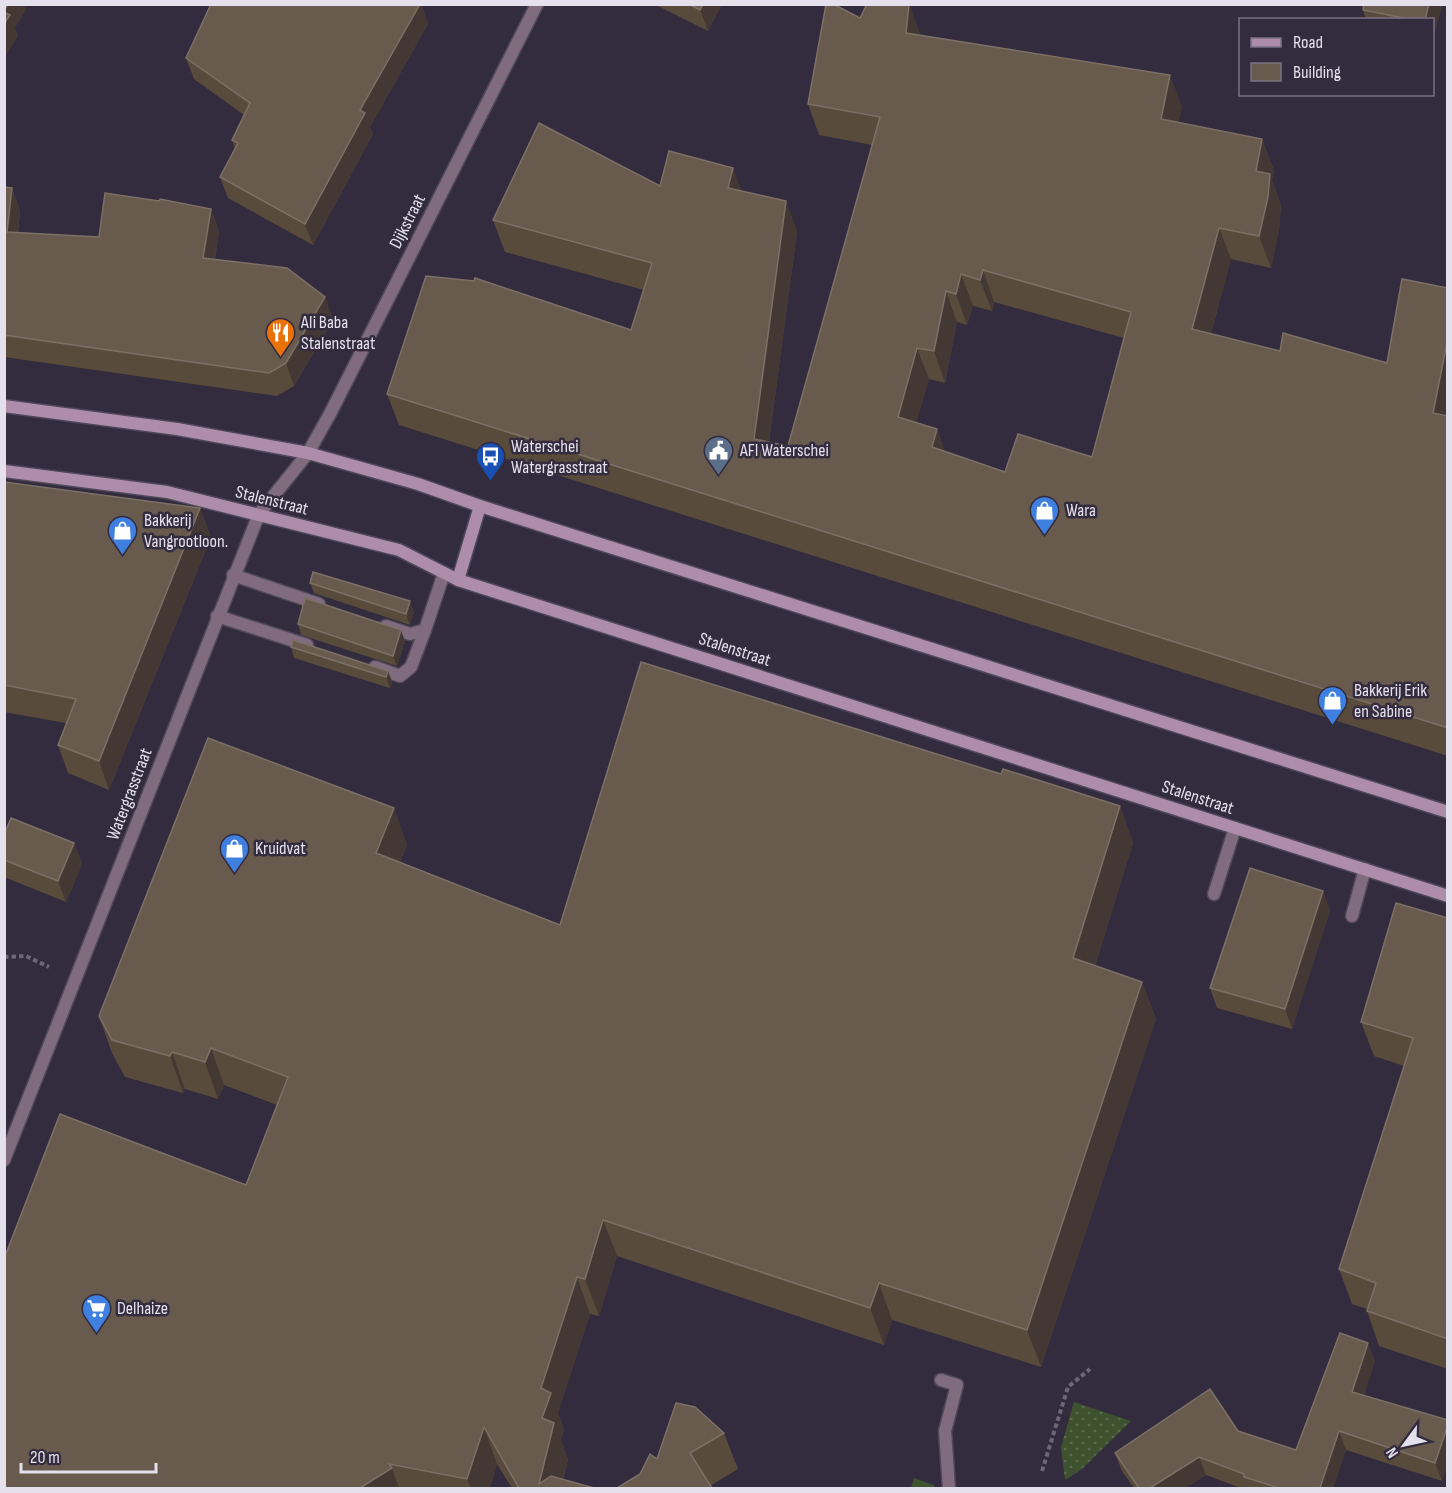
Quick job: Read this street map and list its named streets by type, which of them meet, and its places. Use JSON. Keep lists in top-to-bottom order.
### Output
{
  "streets": {
    "street": ["Dijkstraat", "Stalenstraat", "Watergrasstraat"]
  },
  "crossings": [
    ["Dijkstraat", "Watergrasstraat"],
    ["Stalenstraat", "Watergrasstraat"]
  ],
  "places": {
    "restaurant": ["Ali Baba Stalenstraat"],
    "public building": ["AFI Waterschei"],
    "bus stop": ["Waterschei Watergrasstraat"],
    "shop": [
      "Wara",
      "Bakkerij Vangrootloon.",
      "Bakkerij Erik en Sabine",
      "Kruidvat"
    ],
    "supermarket": ["Delhaize"]
  },
  "legend": ["Road", "Building"],
  "scale_bar": "20 m",
  "north": "bottom left"
}
